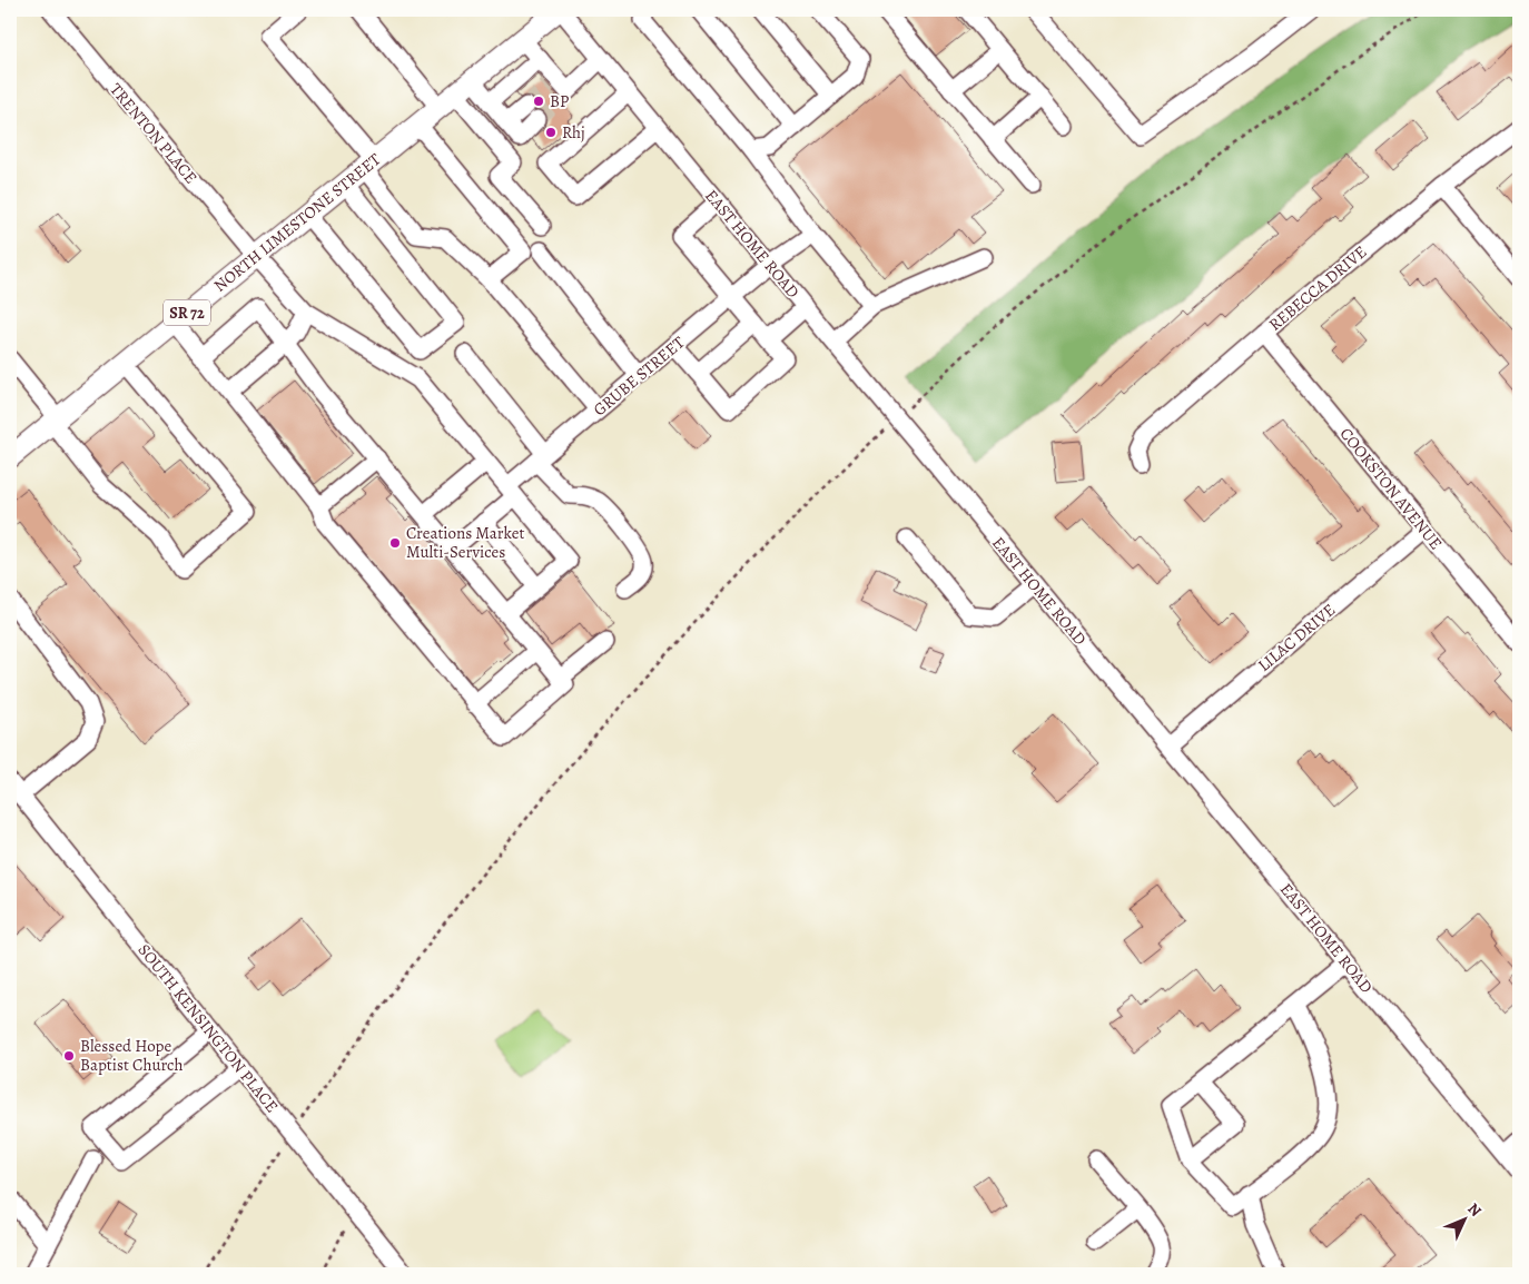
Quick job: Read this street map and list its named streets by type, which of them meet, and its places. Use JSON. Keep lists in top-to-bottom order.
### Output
{
  "streets": {
    "main road": ["NORTH LIMESTONE STREET", "SR 72"],
    "street": [
      "TRENTON PLACE",
      "EAST HOME ROAD",
      "REBECCA DRIVE",
      "GRUBE STREET",
      "COOKSTON AVENUE",
      "LILAC DRIVE",
      "SOUTH KENSINGTON PLACE"
    ]
  },
  "crossings": [
    ["TRENTON PLACE", "NORTH LIMESTONE STREET"],
    ["TRENTON PLACE", "GRUBE STREET"],
    ["NORTH LIMESTONE STREET", "EAST HOME ROAD"],
    ["EAST HOME ROAD", "GRUBE STREET"],
    ["EAST HOME ROAD", "LILAC DRIVE"],
    ["REBECCA DRIVE", "COOKSTON AVENUE"],
    ["COOKSTON AVENUE", "LILAC DRIVE"]
  ],
  "places": [
    "BP",
    "Rhj",
    "Creations Market Multi-Services",
    "Blessed Hope Baptist Church"
  ],
  "north": "top right"
}
